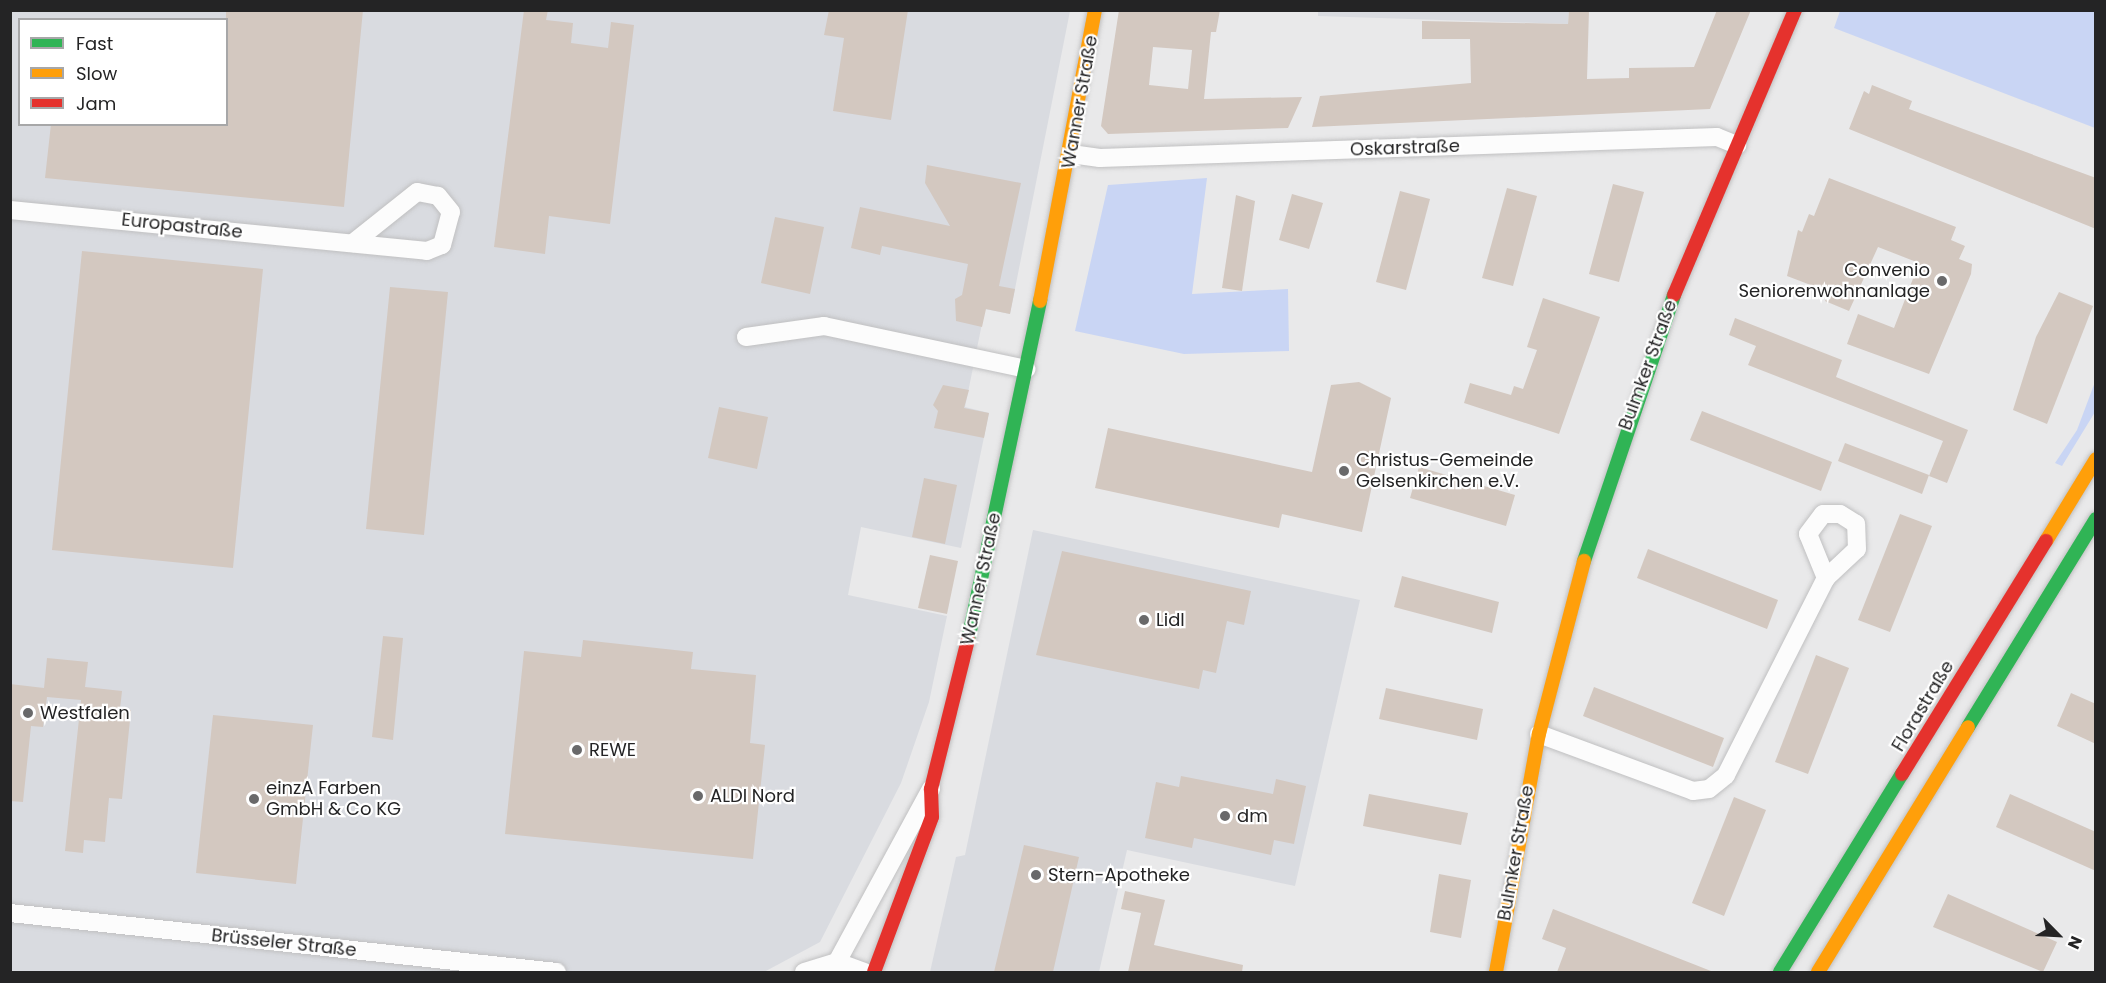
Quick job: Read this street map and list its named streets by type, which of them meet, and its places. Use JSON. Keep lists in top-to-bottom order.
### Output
{
  "streets": {
    "street": [
      "Wanner Straße",
      "Oskarstraße",
      "Europastraße",
      "Bulmker Straße",
      "Florastraße",
      "Brüsseler Straße"
    ]
  },
  "crossings": [
    ["Wanner Straße", "Oskarstraße"],
    ["Oskarstraße", "Bulmker Straße"]
  ],
  "places": [
    "Convenio Seniorenwohnanlage",
    "Christus-Gemeinde Gelsenkirchen e.V.",
    "Lidl",
    "Westfalen",
    "REWE",
    "ALDI Nord",
    "einzA Farben GmbH & Co KG",
    "dm",
    "Stern-Apotheke"
  ],
  "legend": ["Fast", "Slow", "Jam"],
  "north": "bottom right"
}
